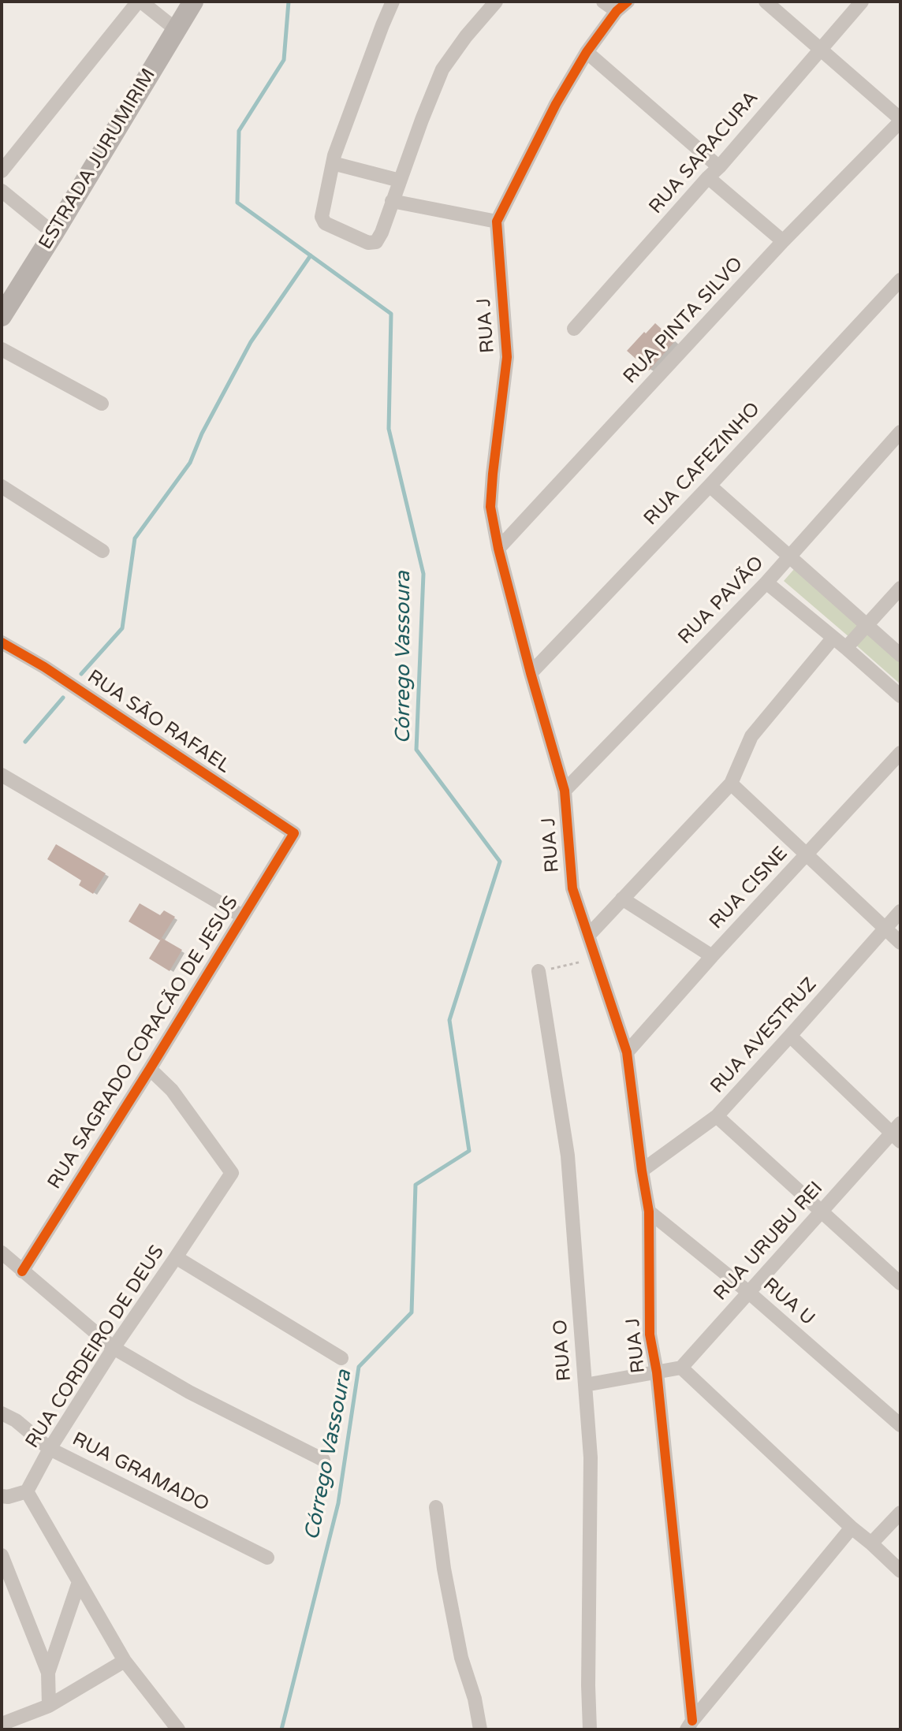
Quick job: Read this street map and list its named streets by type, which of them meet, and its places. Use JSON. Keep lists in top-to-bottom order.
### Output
{
  "streets": {
    "main road": ["ESTRADA JURUMIRIM"],
    "street": [
      "RUA SARACURA",
      "RUA PINTA SILVO",
      "RUA J",
      "RUA CAFEZINHO",
      "RUA PAVÃO",
      "RUA SÃO RAFAEL",
      "RUA CISNE",
      "RUA AVESTRUZ",
      "RUA SAGRADO CORACÃO DE JESUS",
      "RUA URUBU REI",
      "RUA U",
      "RUA CORDEIRO DE DEUS",
      "RUA O",
      "RUA GRAMADO"
    ]
  },
  "crossings": [
    ["RUA PINTA SILVO", "RUA J"],
    ["RUA J", "RUA CAFEZINHO"],
    ["RUA J", "RUA PAVÃO"],
    ["RUA J", "RUA CISNE"],
    ["RUA J", "RUA AVESTRUZ"],
    ["RUA J", "RUA U"],
    ["RUA SÃO RAFAEL", "RUA SAGRADO CORACÃO DE JESUS"],
    ["RUA SAGRADO CORACÃO DE JESUS", "RUA CORDEIRO DE DEUS"],
    ["RUA URUBU REI", "RUA U"],
    ["RUA CORDEIRO DE DEUS", "RUA GRAMADO"]
  ],
  "water": ["Córrego Vassoura"]
}
